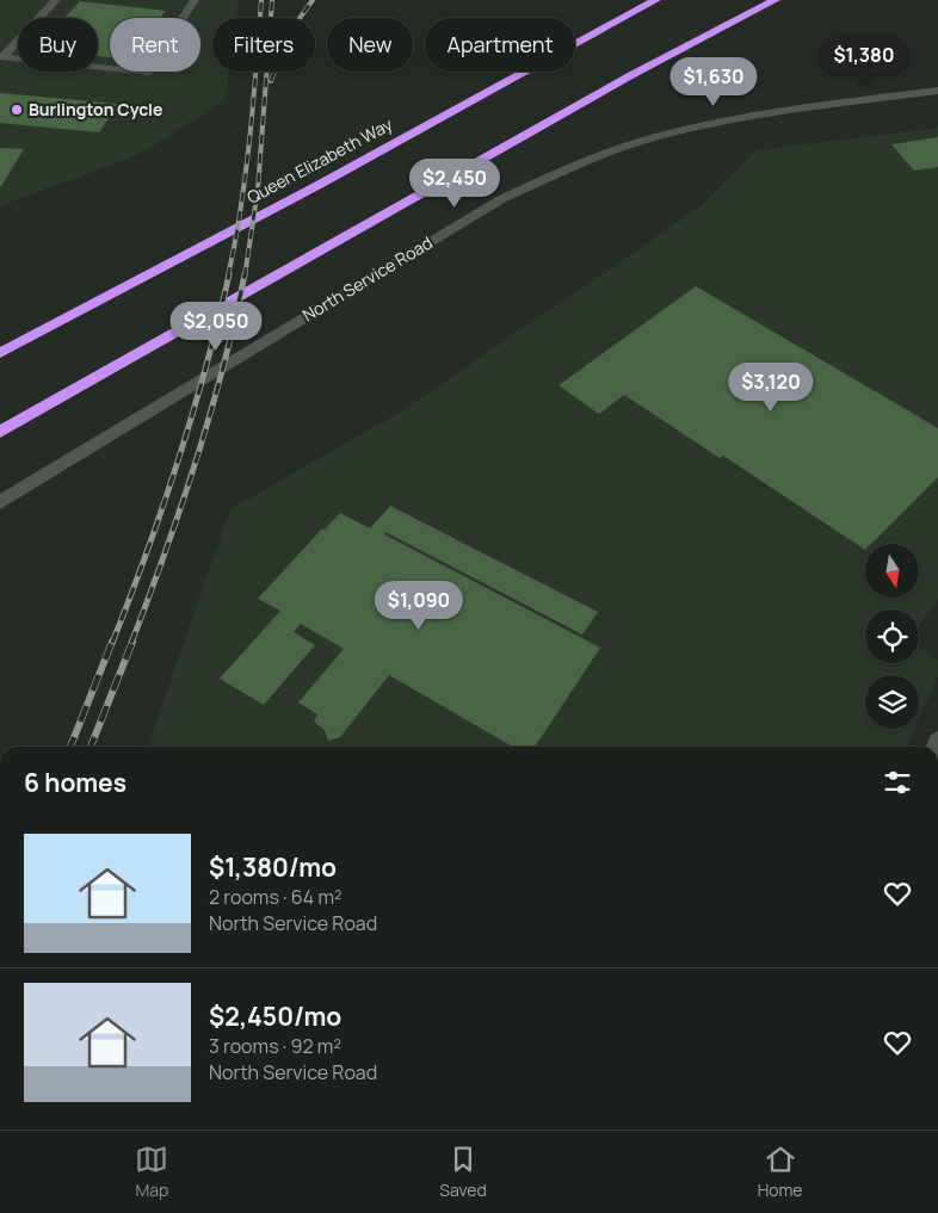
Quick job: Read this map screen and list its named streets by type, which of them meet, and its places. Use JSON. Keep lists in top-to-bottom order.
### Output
{
  "streets": {
    "highway": ["Queen Elizabeth Way"],
    "street": ["North Service Road"]
  },
  "places": ["Burlington Cycle"],
  "north": "bottom",
  "page": {
    "chip": [
      "Buy",
      "Rent",
      "Filters",
      "New",
      "Apartment"
    ],
    "price": [
      "$1,380",
      "$1,630",
      "$2,450",
      "$2,050",
      "$3,120",
      "$1,090"
    ],
    "heading": "6 homes",
    "list": [
      {
        "name": "$1,380/mo",
        "note": "2 rooms · 64 m² · North Service Road"
      },
      {
        "name": "$2,450/mo",
        "note": "3 rooms · 92 m² · North Service Road"
      }
    ],
    "tabs": ["Map", "Saved", "Home"]
  }
}
